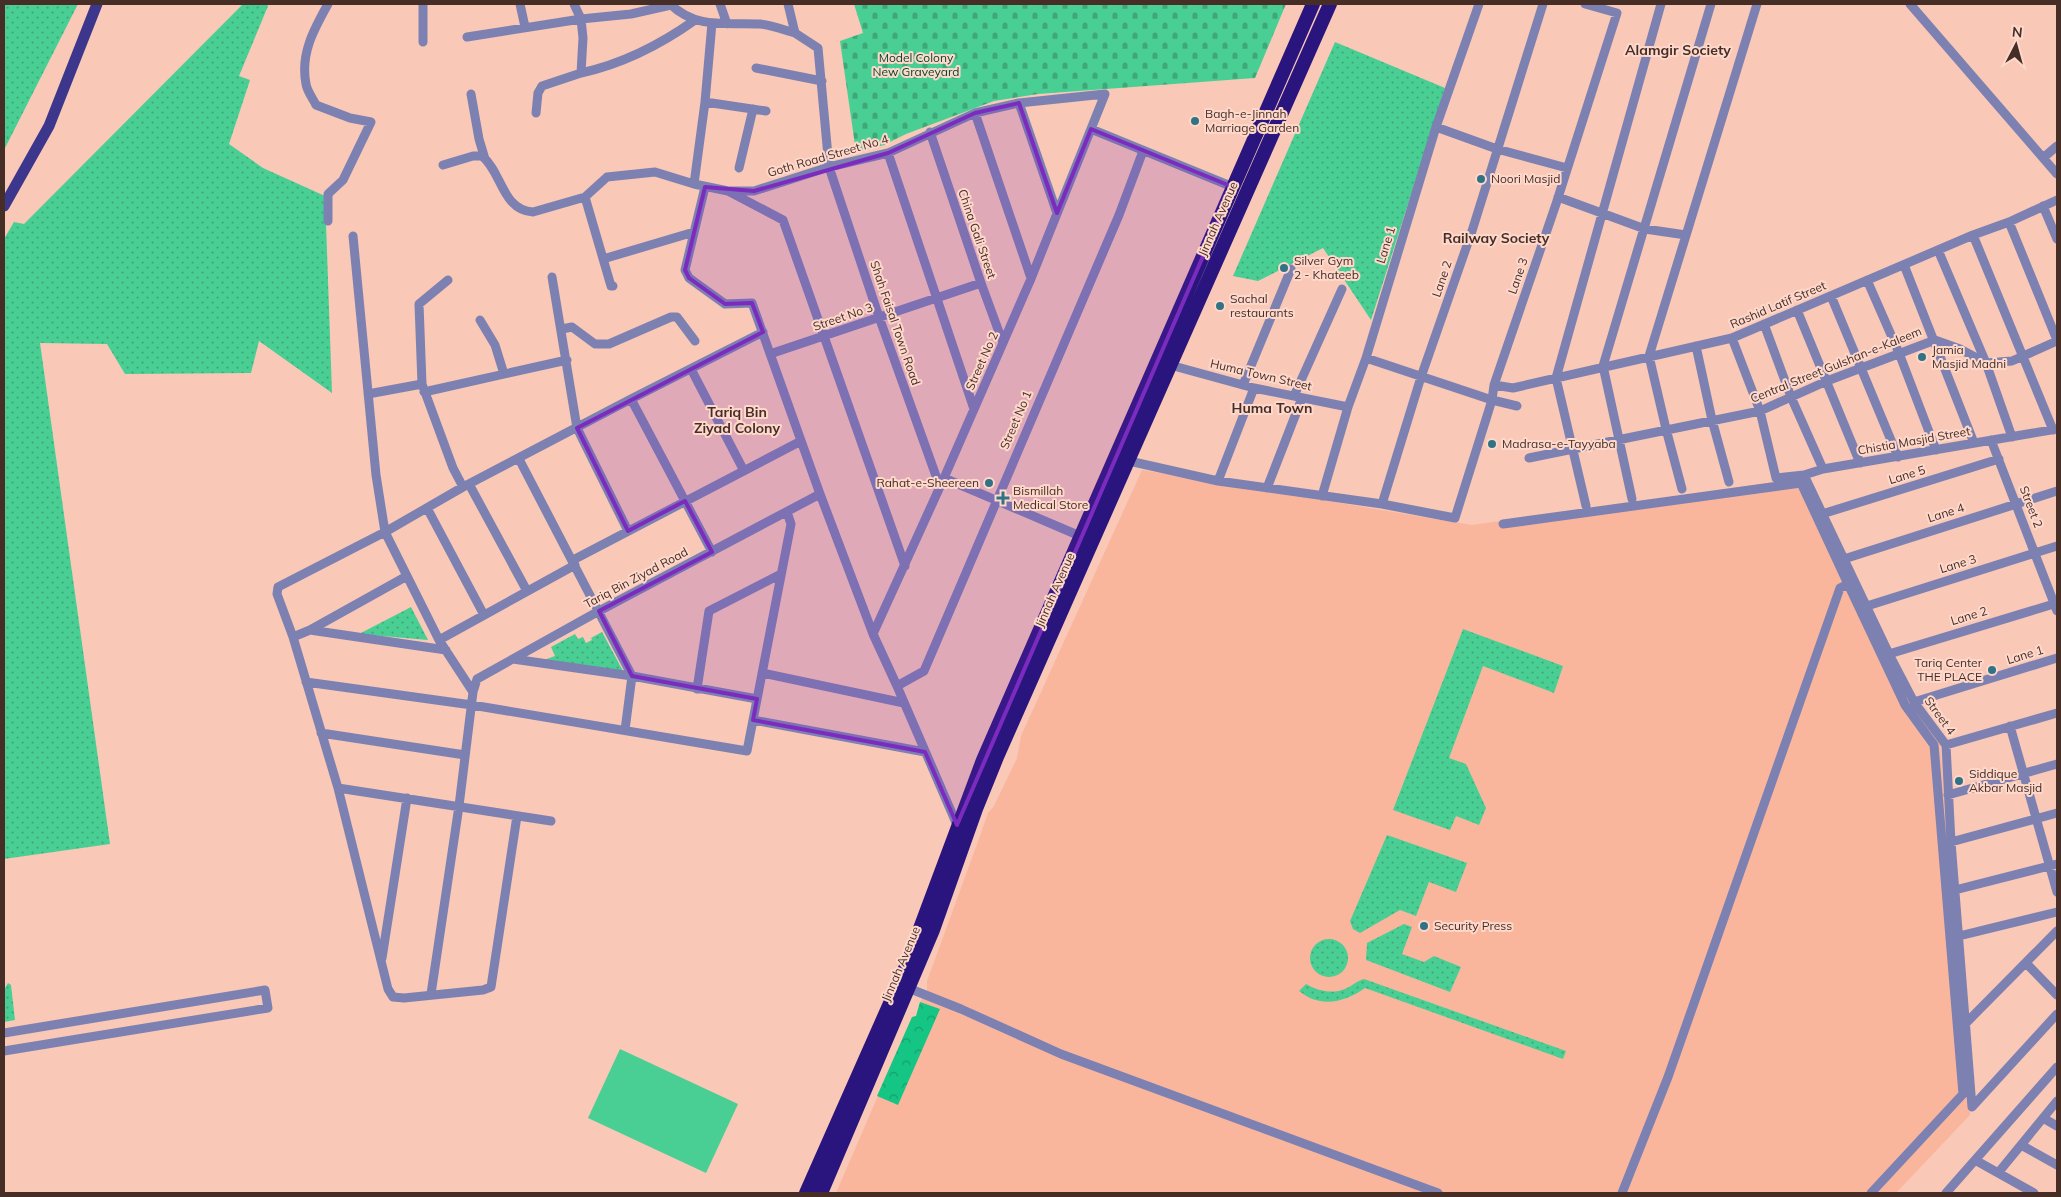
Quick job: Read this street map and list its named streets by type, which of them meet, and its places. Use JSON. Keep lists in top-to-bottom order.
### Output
{
  "streets": {
    "highway": ["Jinnah Avenue"],
    "street": [
      "Goth Road Street No 4",
      "China Gali Street",
      "Lane 1",
      "Lane 3",
      "Lane 2",
      "Rashid Latif Street",
      "Street No 3",
      "Shah Faisal Town Road",
      "Street No 2",
      "Central Street Gulshan-e-Kaleem",
      "Huma Town Street",
      "Street No 1",
      "Chistia Masjid Street",
      "Lane 5",
      "Street 2",
      "Lane 4",
      "Tariq Bin Ziyad Road",
      "Street 4"
    ]
  },
  "crossings": [
    ["Goth Road Street No 4", "China Gali Street"],
    ["Goth Road Street No 4", "Shah Faisal Town Road"],
    ["Goth Road Street No 4", "Street No 2"],
    ["Jinnah Avenue", "Huma Town Street"],
    ["China Gali Street", "Street No 3"],
    ["China Gali Street", "Street No 2"],
    ["Lane 1", "Huma Town Street"],
    ["Lane 1", "Street 4"],
    ["Lane 3", "Lane 2"],
    ["Lane 3", "Rashid Latif Street"],
    ["Lane 3", "Street 2"],
    ["Lane 3", "Street 4"],
    ["Lane 2", "Street 2"],
    ["Lane 2", "Street 4"],
    ["Street No 3", "Shah Faisal Town Road"],
    ["Shah Faisal Town Road", "Street No 2"],
    ["Central Street Gulshan-e-Kaleem", "Chistia Masjid Street"],
    ["Chistia Masjid Street", "Street 2"],
    ["Chistia Masjid Street", "Street 4"],
    ["Lane 5", "Street 2"],
    ["Lane 5", "Street 4"],
    ["Street 2", "Lane 4"],
    ["Lane 4", "Street 4"]
  ],
  "districts": [
    "Alamgir Society",
    "Railway Society",
    "Huma Town",
    "Tariq Bin Ziyad Colony"
  ],
  "parks": ["Model Colony New Graveyard"],
  "places": {
    "other": [
      "Bagh-e-Jinnah Marriage Garden",
      "Noori Masjid",
      "Silver Gym 2 - Khateeb",
      "Sachal restaurants",
      "Jamia Masjid Madni",
      "Madrasa-e-Tayyaba",
      "Rahat-e-Sheereen",
      "Tariq Center THE PLACE",
      "Siddique Akbar Masjid",
      "Security Press"
    ],
    "health": ["Bismillah Medical Store"]
  },
  "north": "top"
}
